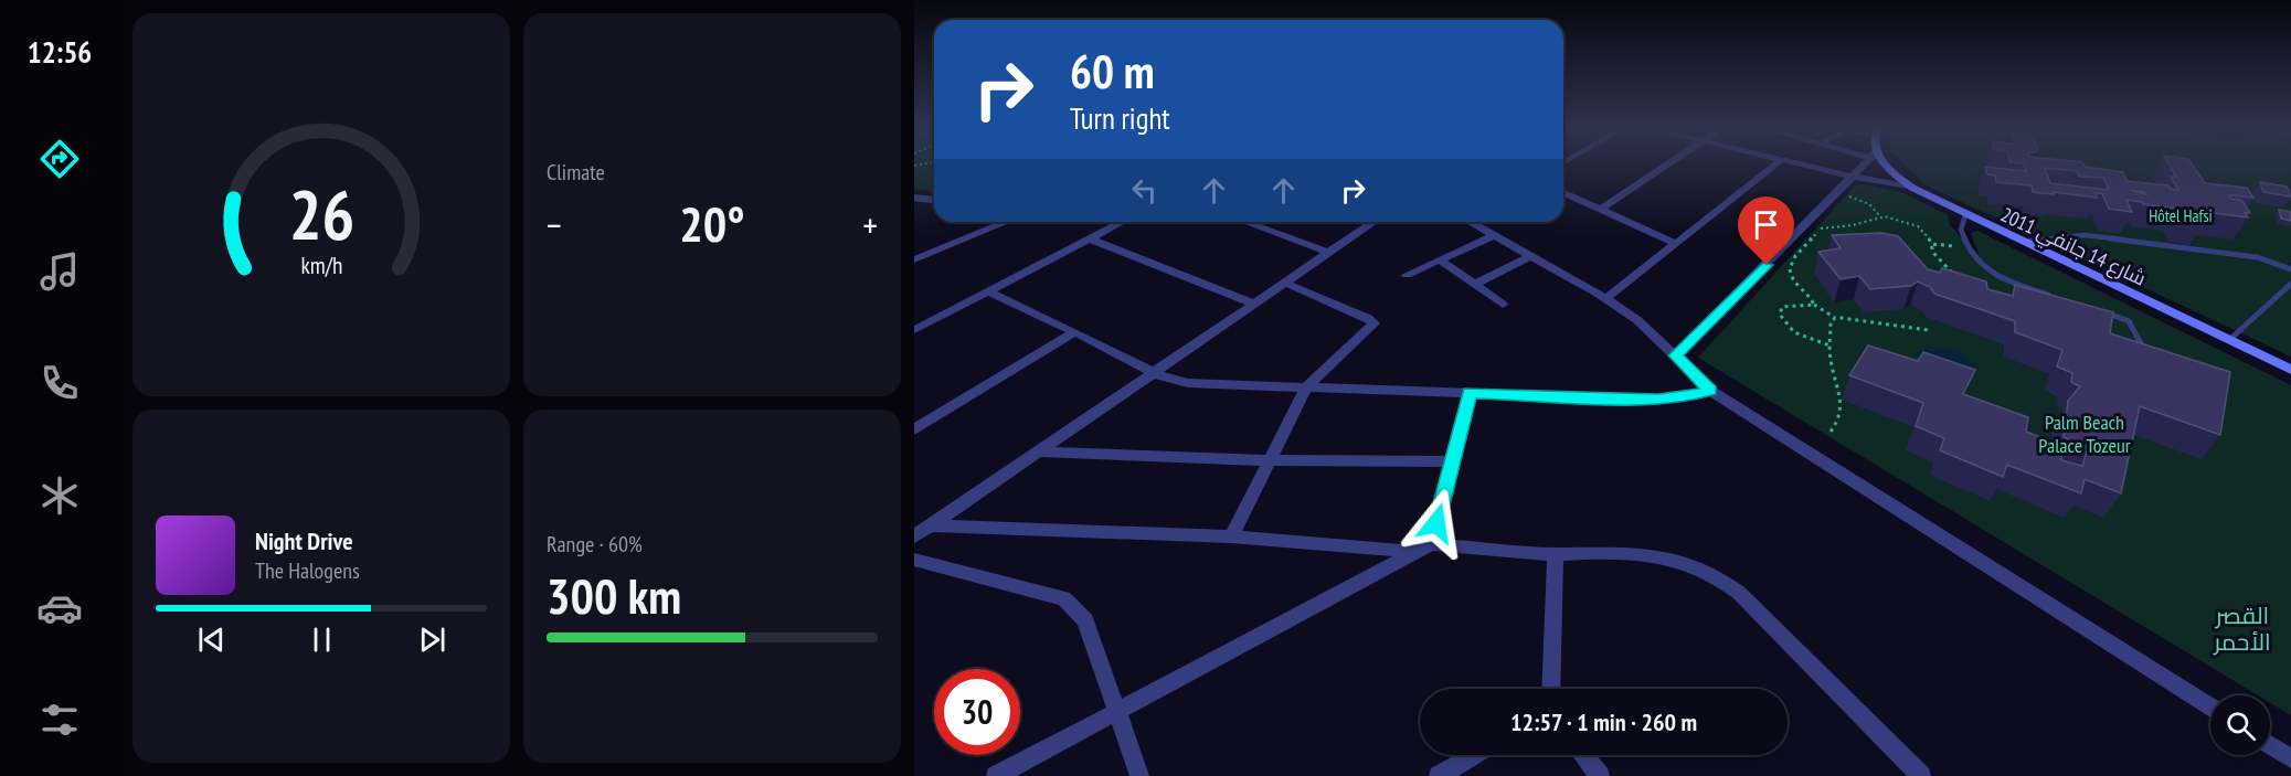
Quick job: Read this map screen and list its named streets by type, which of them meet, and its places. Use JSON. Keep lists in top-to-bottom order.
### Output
{
  "streets": {
    "main road": ["شارع 14 جانفي 2011"]
  },
  "parks": ["Hôtel Hafsi", "Palm Beach Palace Tozeur", "القصر الأحمر"],
  "page": {
    "tabs": "12:56",
    "tile": [
      "Climate",
      ["Range · 60%", "300 km"]
    ],
    "turn": ["60 m", "Turn right"],
    "heat": ["−", "20°", "+"],
    "song": ["Night Drive", "The Halogens"],
    "limit": "30",
    "trip": "12:57 · 1 min · 260 m",
    "gauge": ["26", "km/h"]
  }
}
